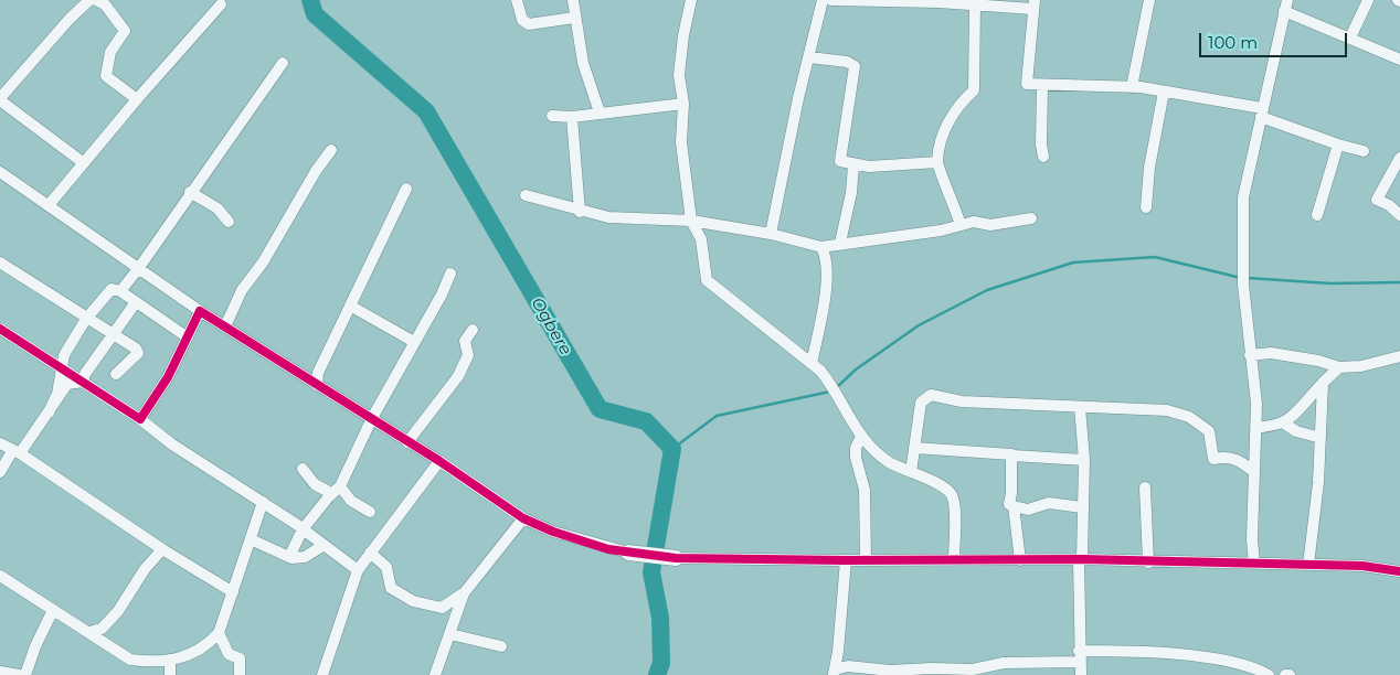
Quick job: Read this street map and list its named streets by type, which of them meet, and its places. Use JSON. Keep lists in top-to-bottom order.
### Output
{
  "water": ["Ogbere"],
  "scale_bar": "100 m"
}
